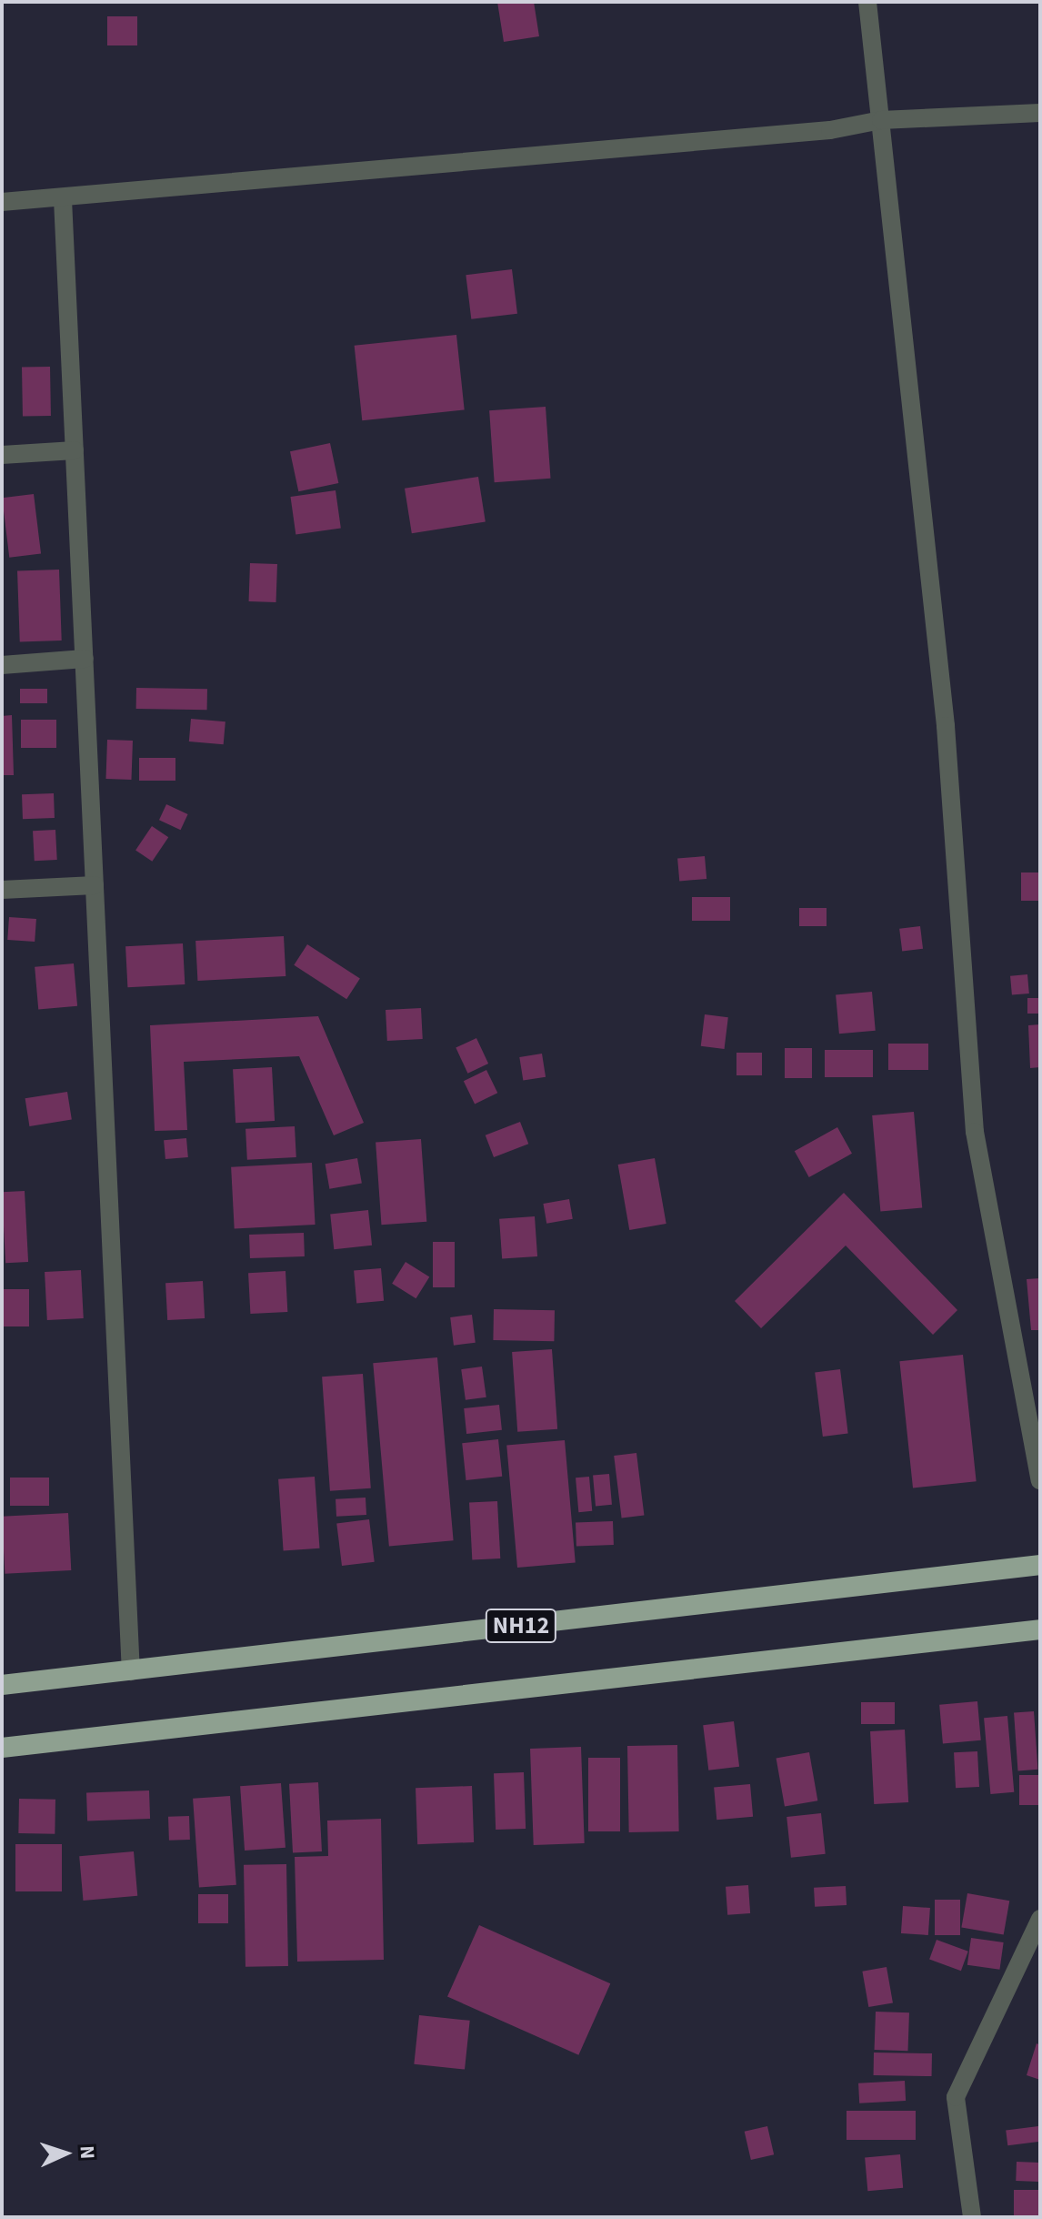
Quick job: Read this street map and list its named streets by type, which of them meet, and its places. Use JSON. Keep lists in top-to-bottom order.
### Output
{
  "streets": {
    "highway": ["NH12"]
  },
  "north": "right"
}
